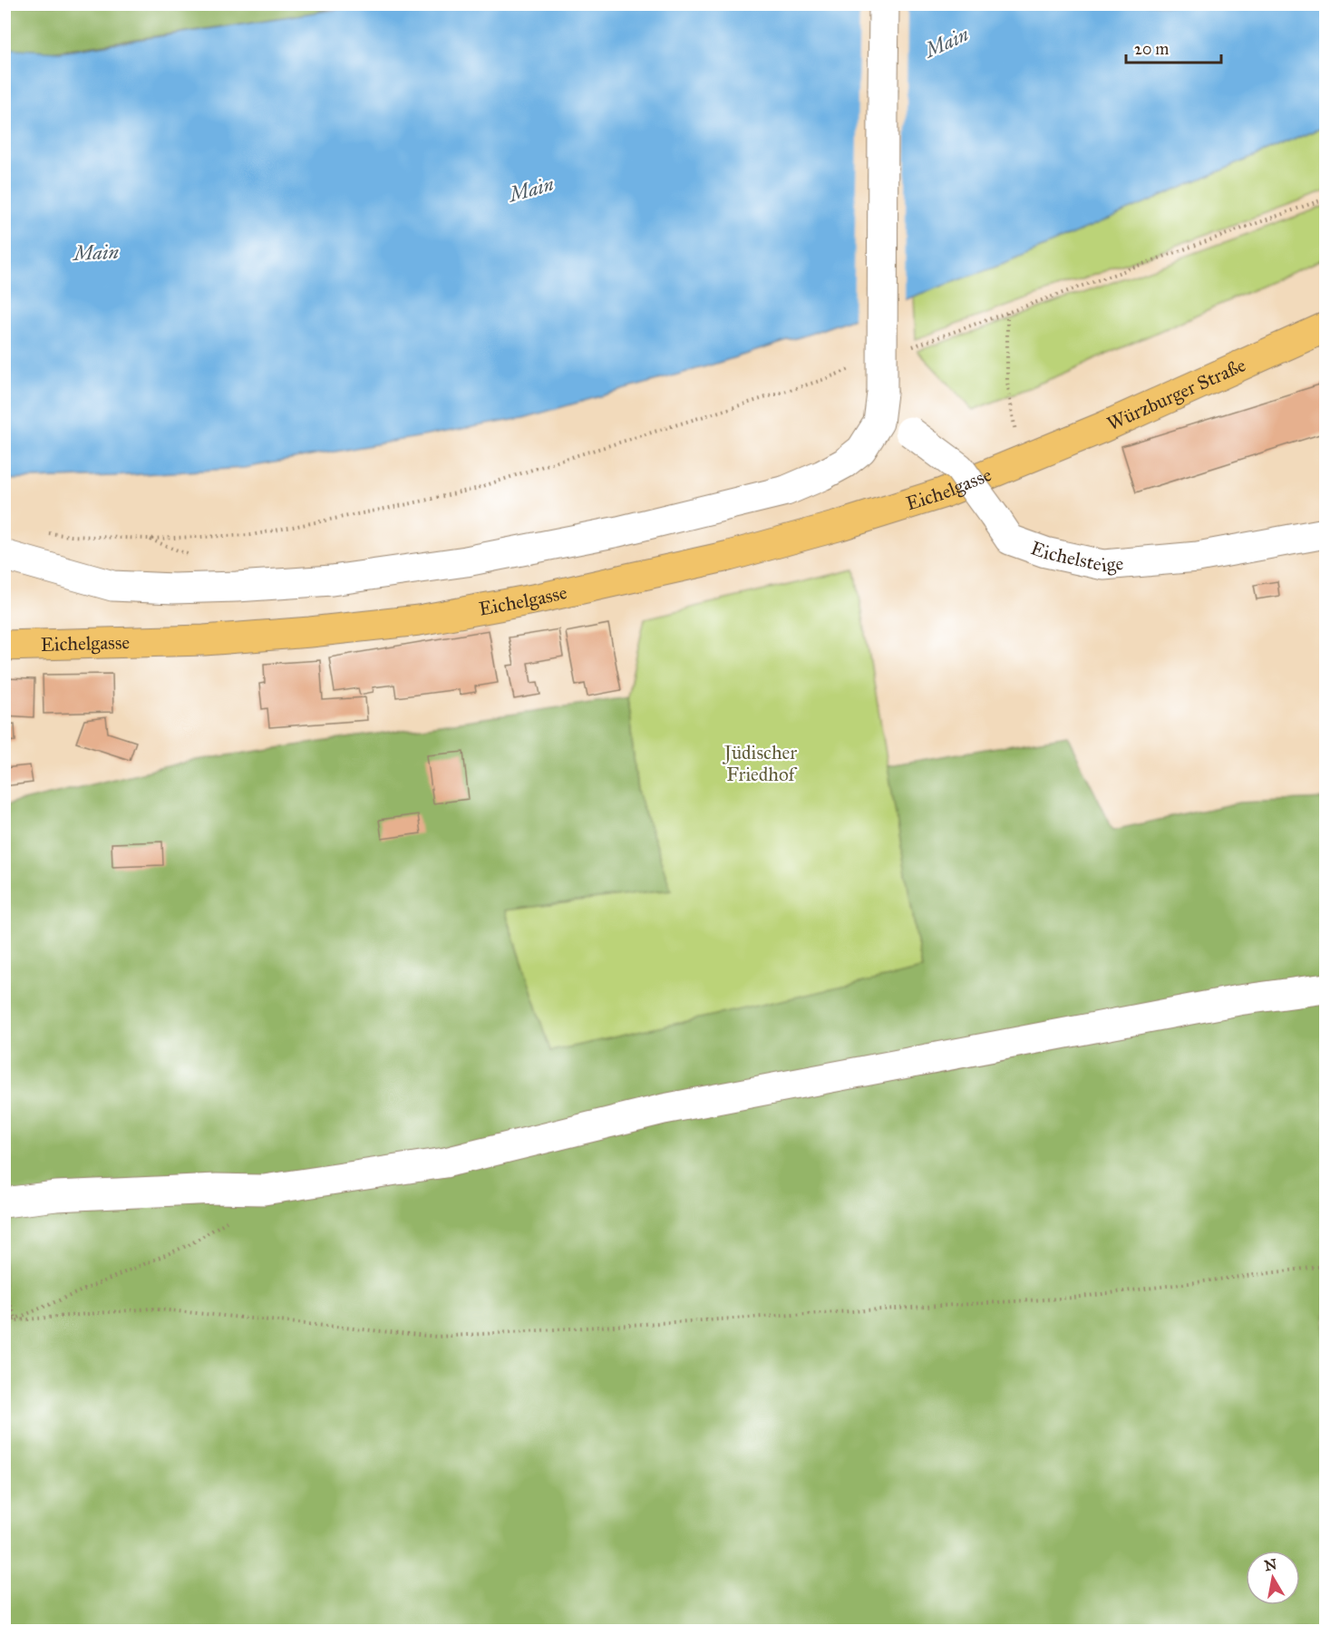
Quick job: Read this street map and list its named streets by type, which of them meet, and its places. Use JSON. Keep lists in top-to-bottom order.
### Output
{
  "streets": {
    "main road": ["Würzburger Straße", "Eichelgasse"],
    "street": ["Eichelsteige"]
  },
  "crossings": [
    ["Würzburger Straße", "Eichelgasse"]
  ],
  "water": ["Main"],
  "parks": ["Jüdischer Friedhof"],
  "scale_bar": "20 m",
  "north": "top"
}
